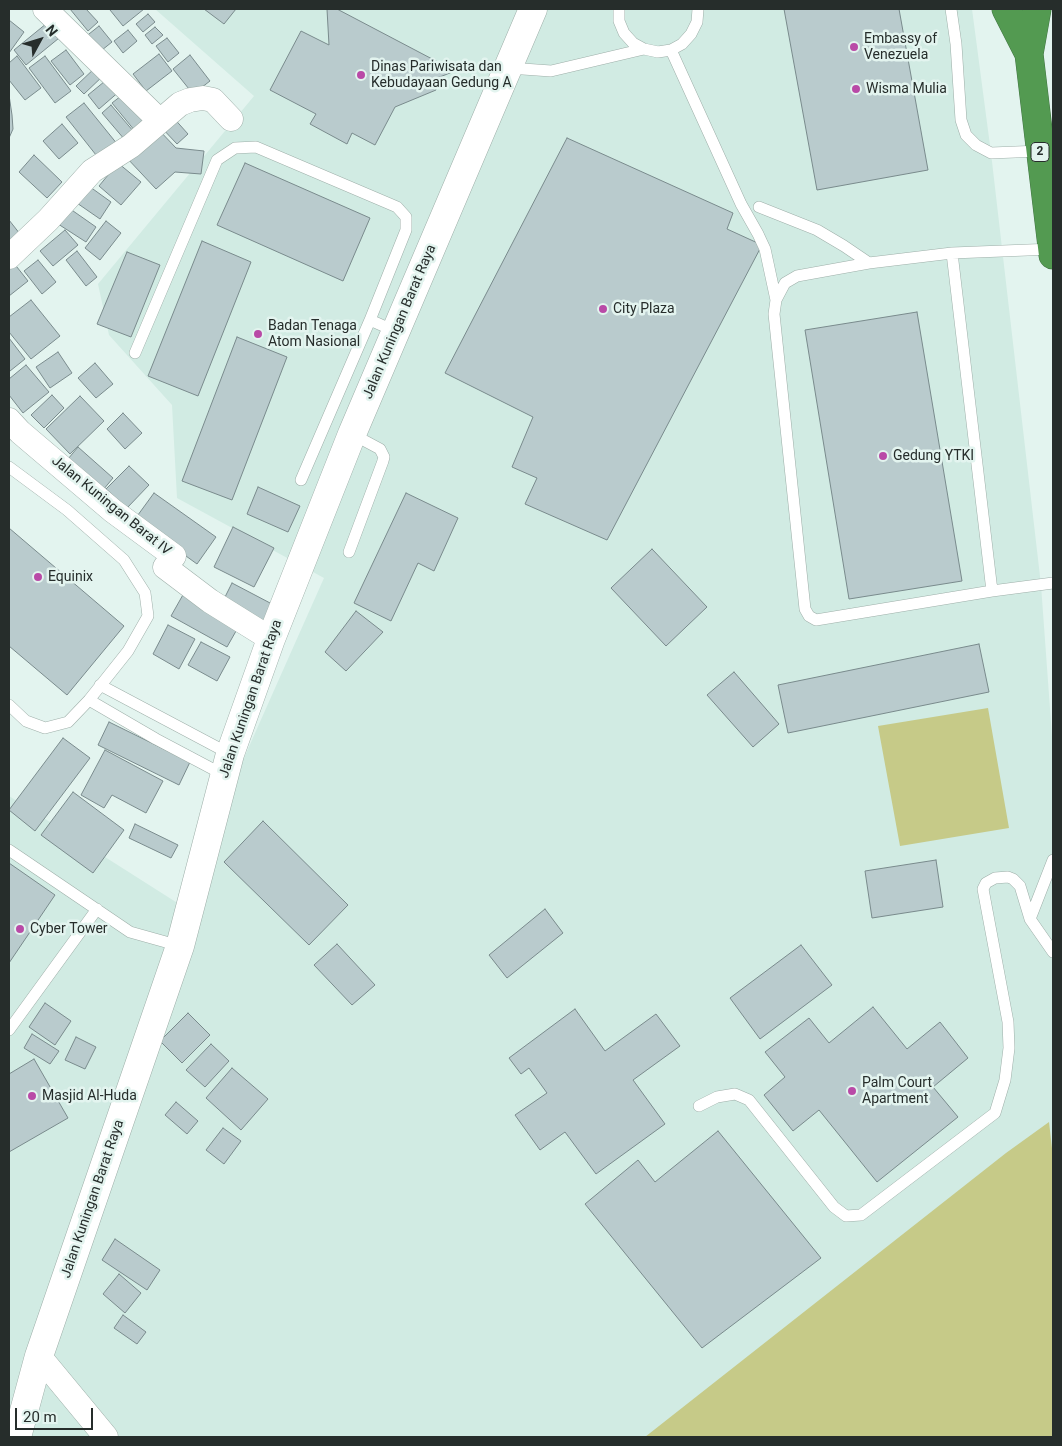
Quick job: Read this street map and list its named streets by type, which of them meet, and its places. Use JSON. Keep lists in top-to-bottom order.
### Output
{
  "streets": {
    "highway": ["2"],
    "street": ["Jalan Kuningan Barat Raya", "Jalan Kuningan Barat IV"]
  },
  "crossings": [
    ["Jalan Kuningan Barat Raya", "Jalan Kuningan Barat IV"]
  ],
  "places": [
    "Embassy of Venezuela",
    "Dinas Pariwisata dan Kebudayaan Gedung A",
    "Wisma Mulia",
    "City Plaza",
    "Badan Tenaga Atom Nasional",
    "Gedung YTKI",
    "Equinix",
    "Cyber Tower",
    "Palm Court Apartment",
    "Masjid Al-Huda"
  ],
  "scale_bar": "20 m",
  "north": "top right"
}
